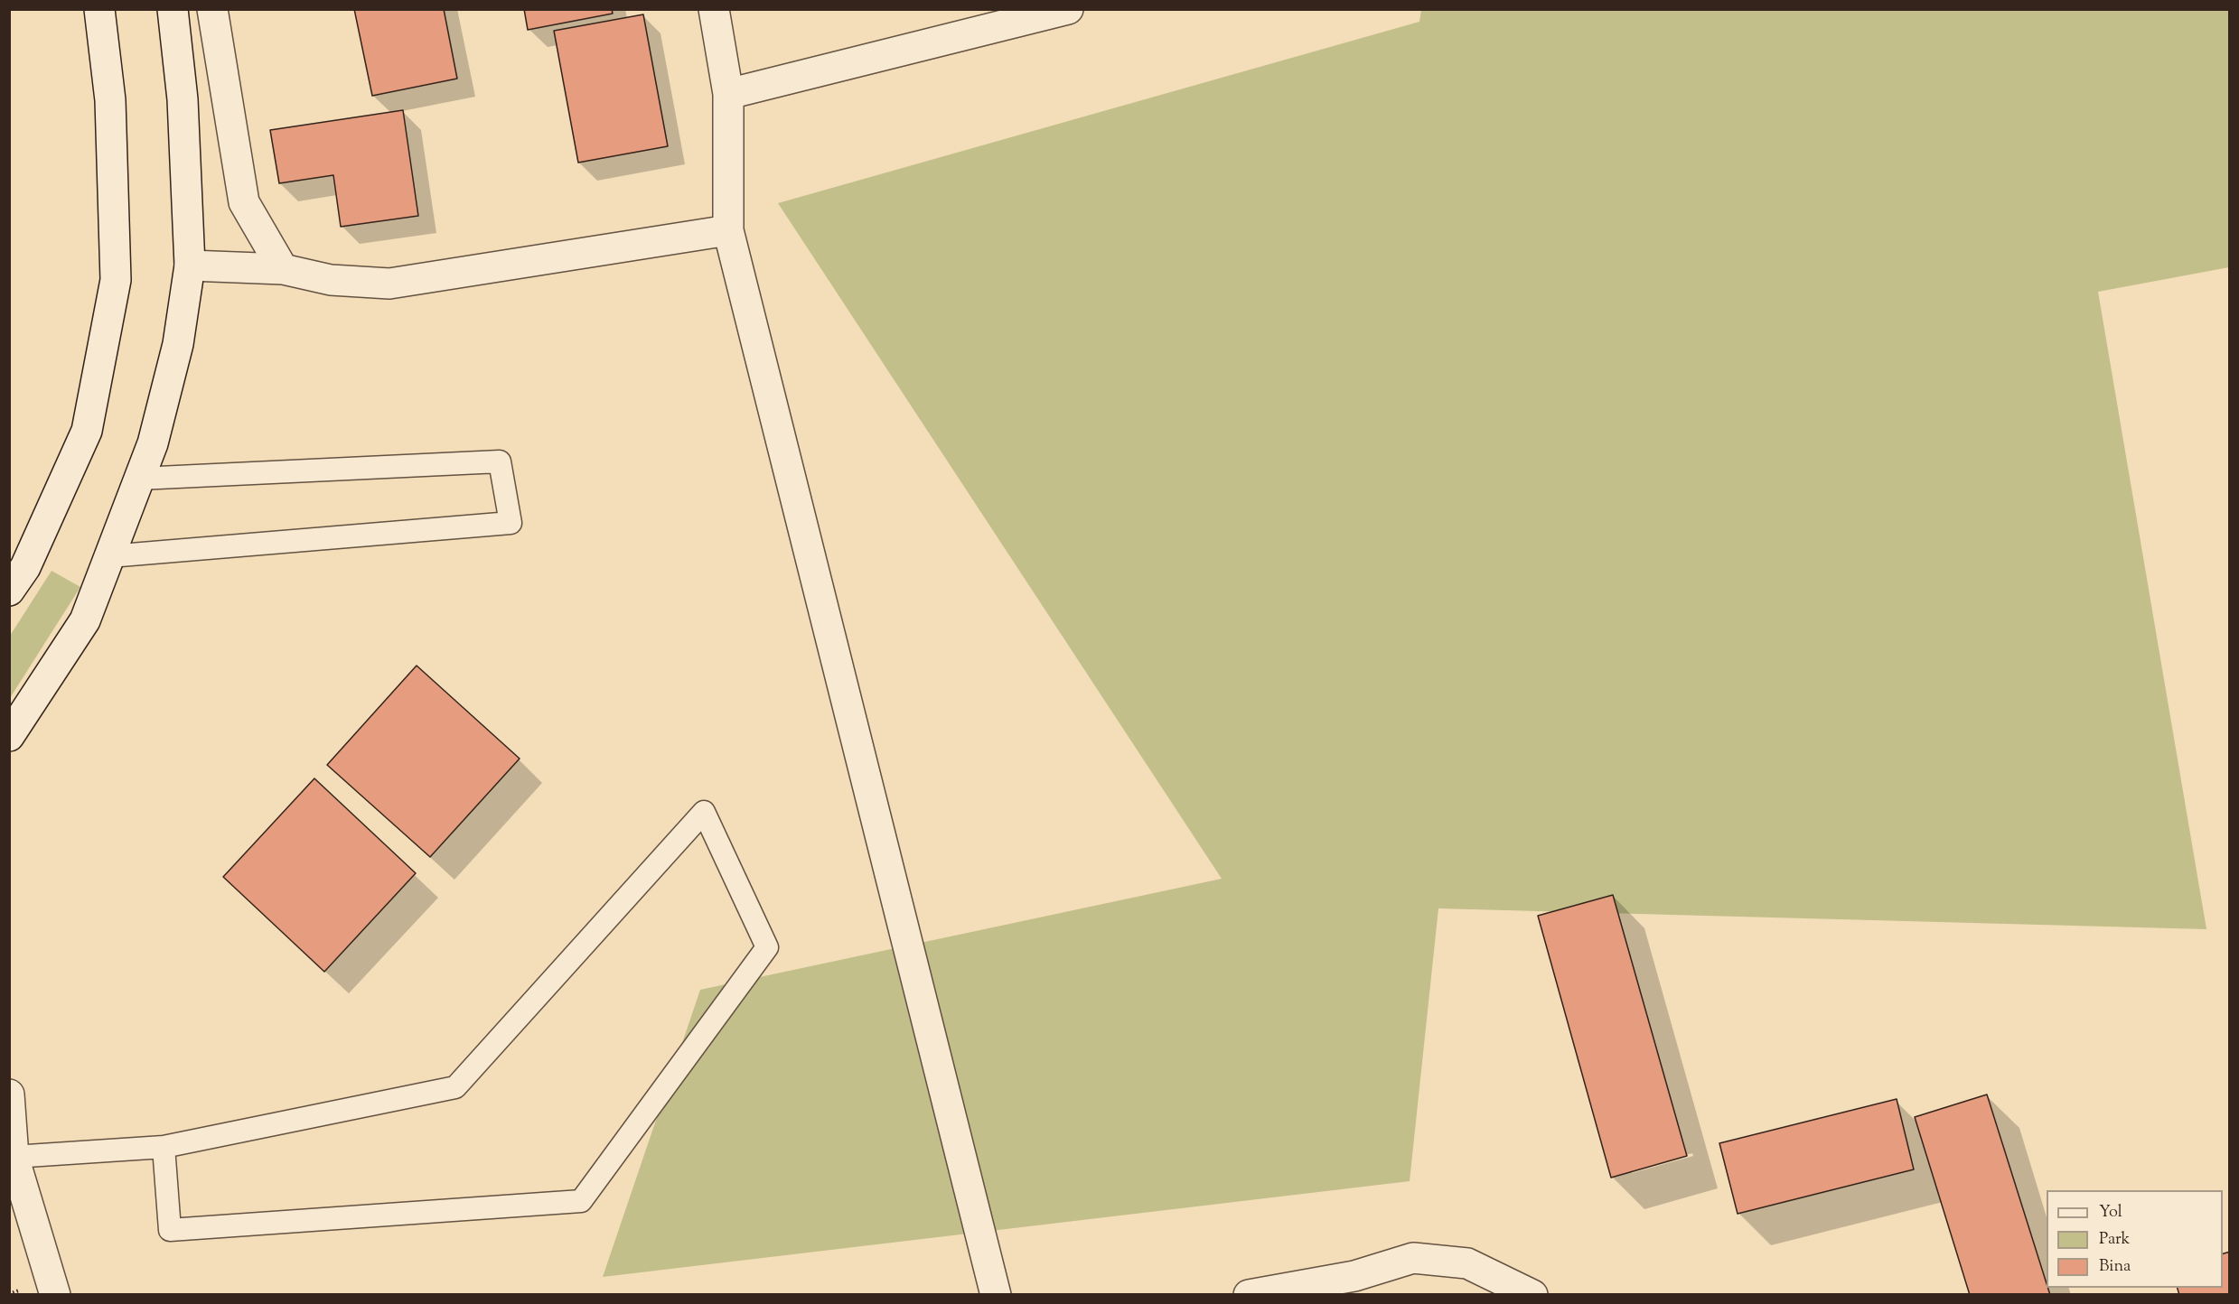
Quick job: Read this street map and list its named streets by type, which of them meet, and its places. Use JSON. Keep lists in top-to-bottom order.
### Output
{
  "legend": ["Yol", "Park", "Bina"]
}
